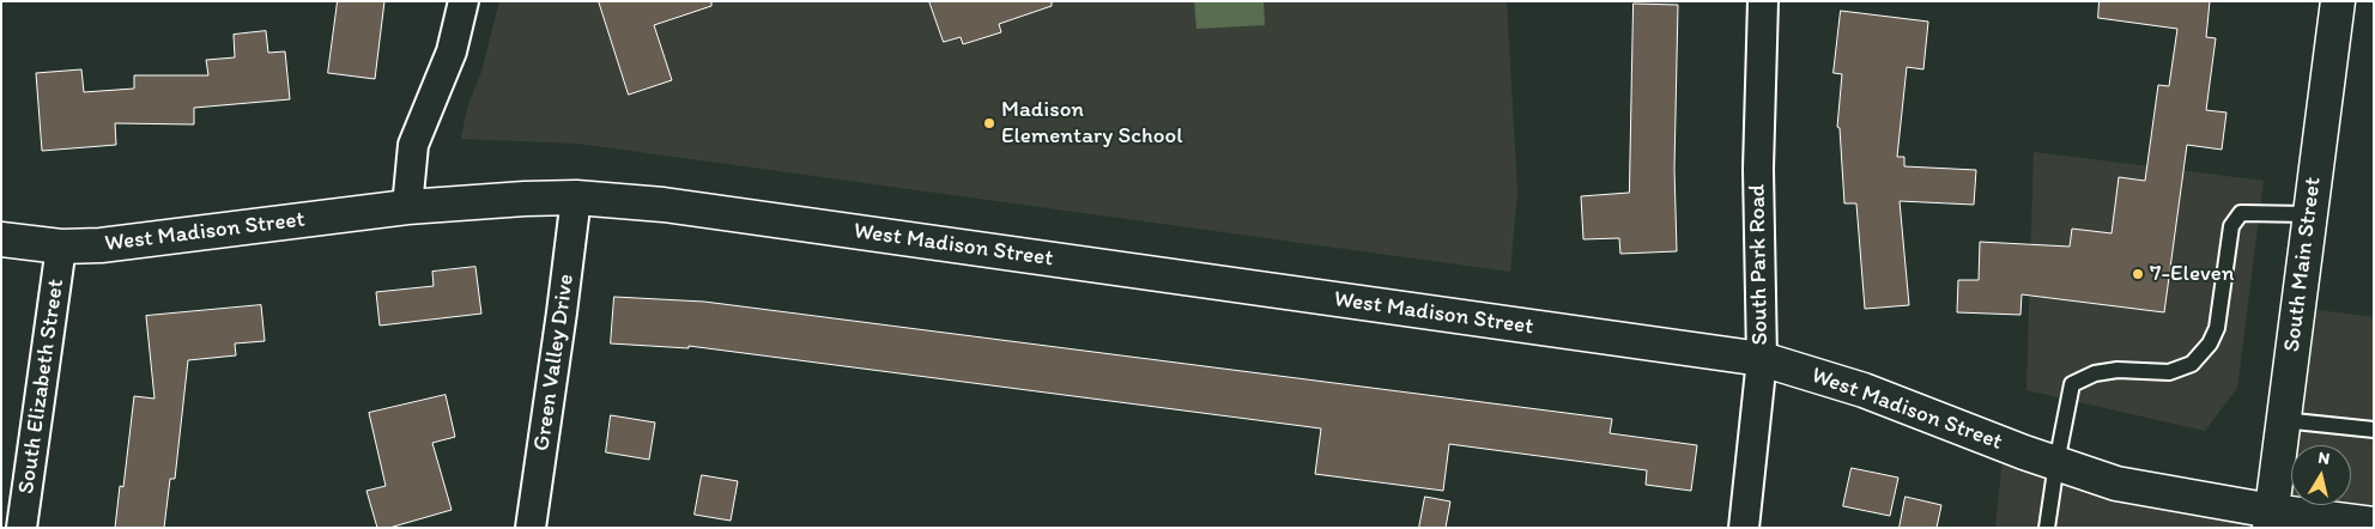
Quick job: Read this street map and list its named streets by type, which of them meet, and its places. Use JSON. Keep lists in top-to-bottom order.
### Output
{
  "streets": {
    "street": [
      "West Madison Street",
      "South Park Road",
      "South Main Street",
      "Green Valley Drive",
      "South Elizabeth Street"
    ]
  },
  "crossings": [
    ["West Madison Street", "South Park Road"],
    ["West Madison Street", "South Main Street"],
    ["West Madison Street", "Green Valley Drive"],
    ["West Madison Street", "South Elizabeth Street"]
  ],
  "places": ["Madison Elementary School", "7-Eleven"],
  "north": "top"
}
